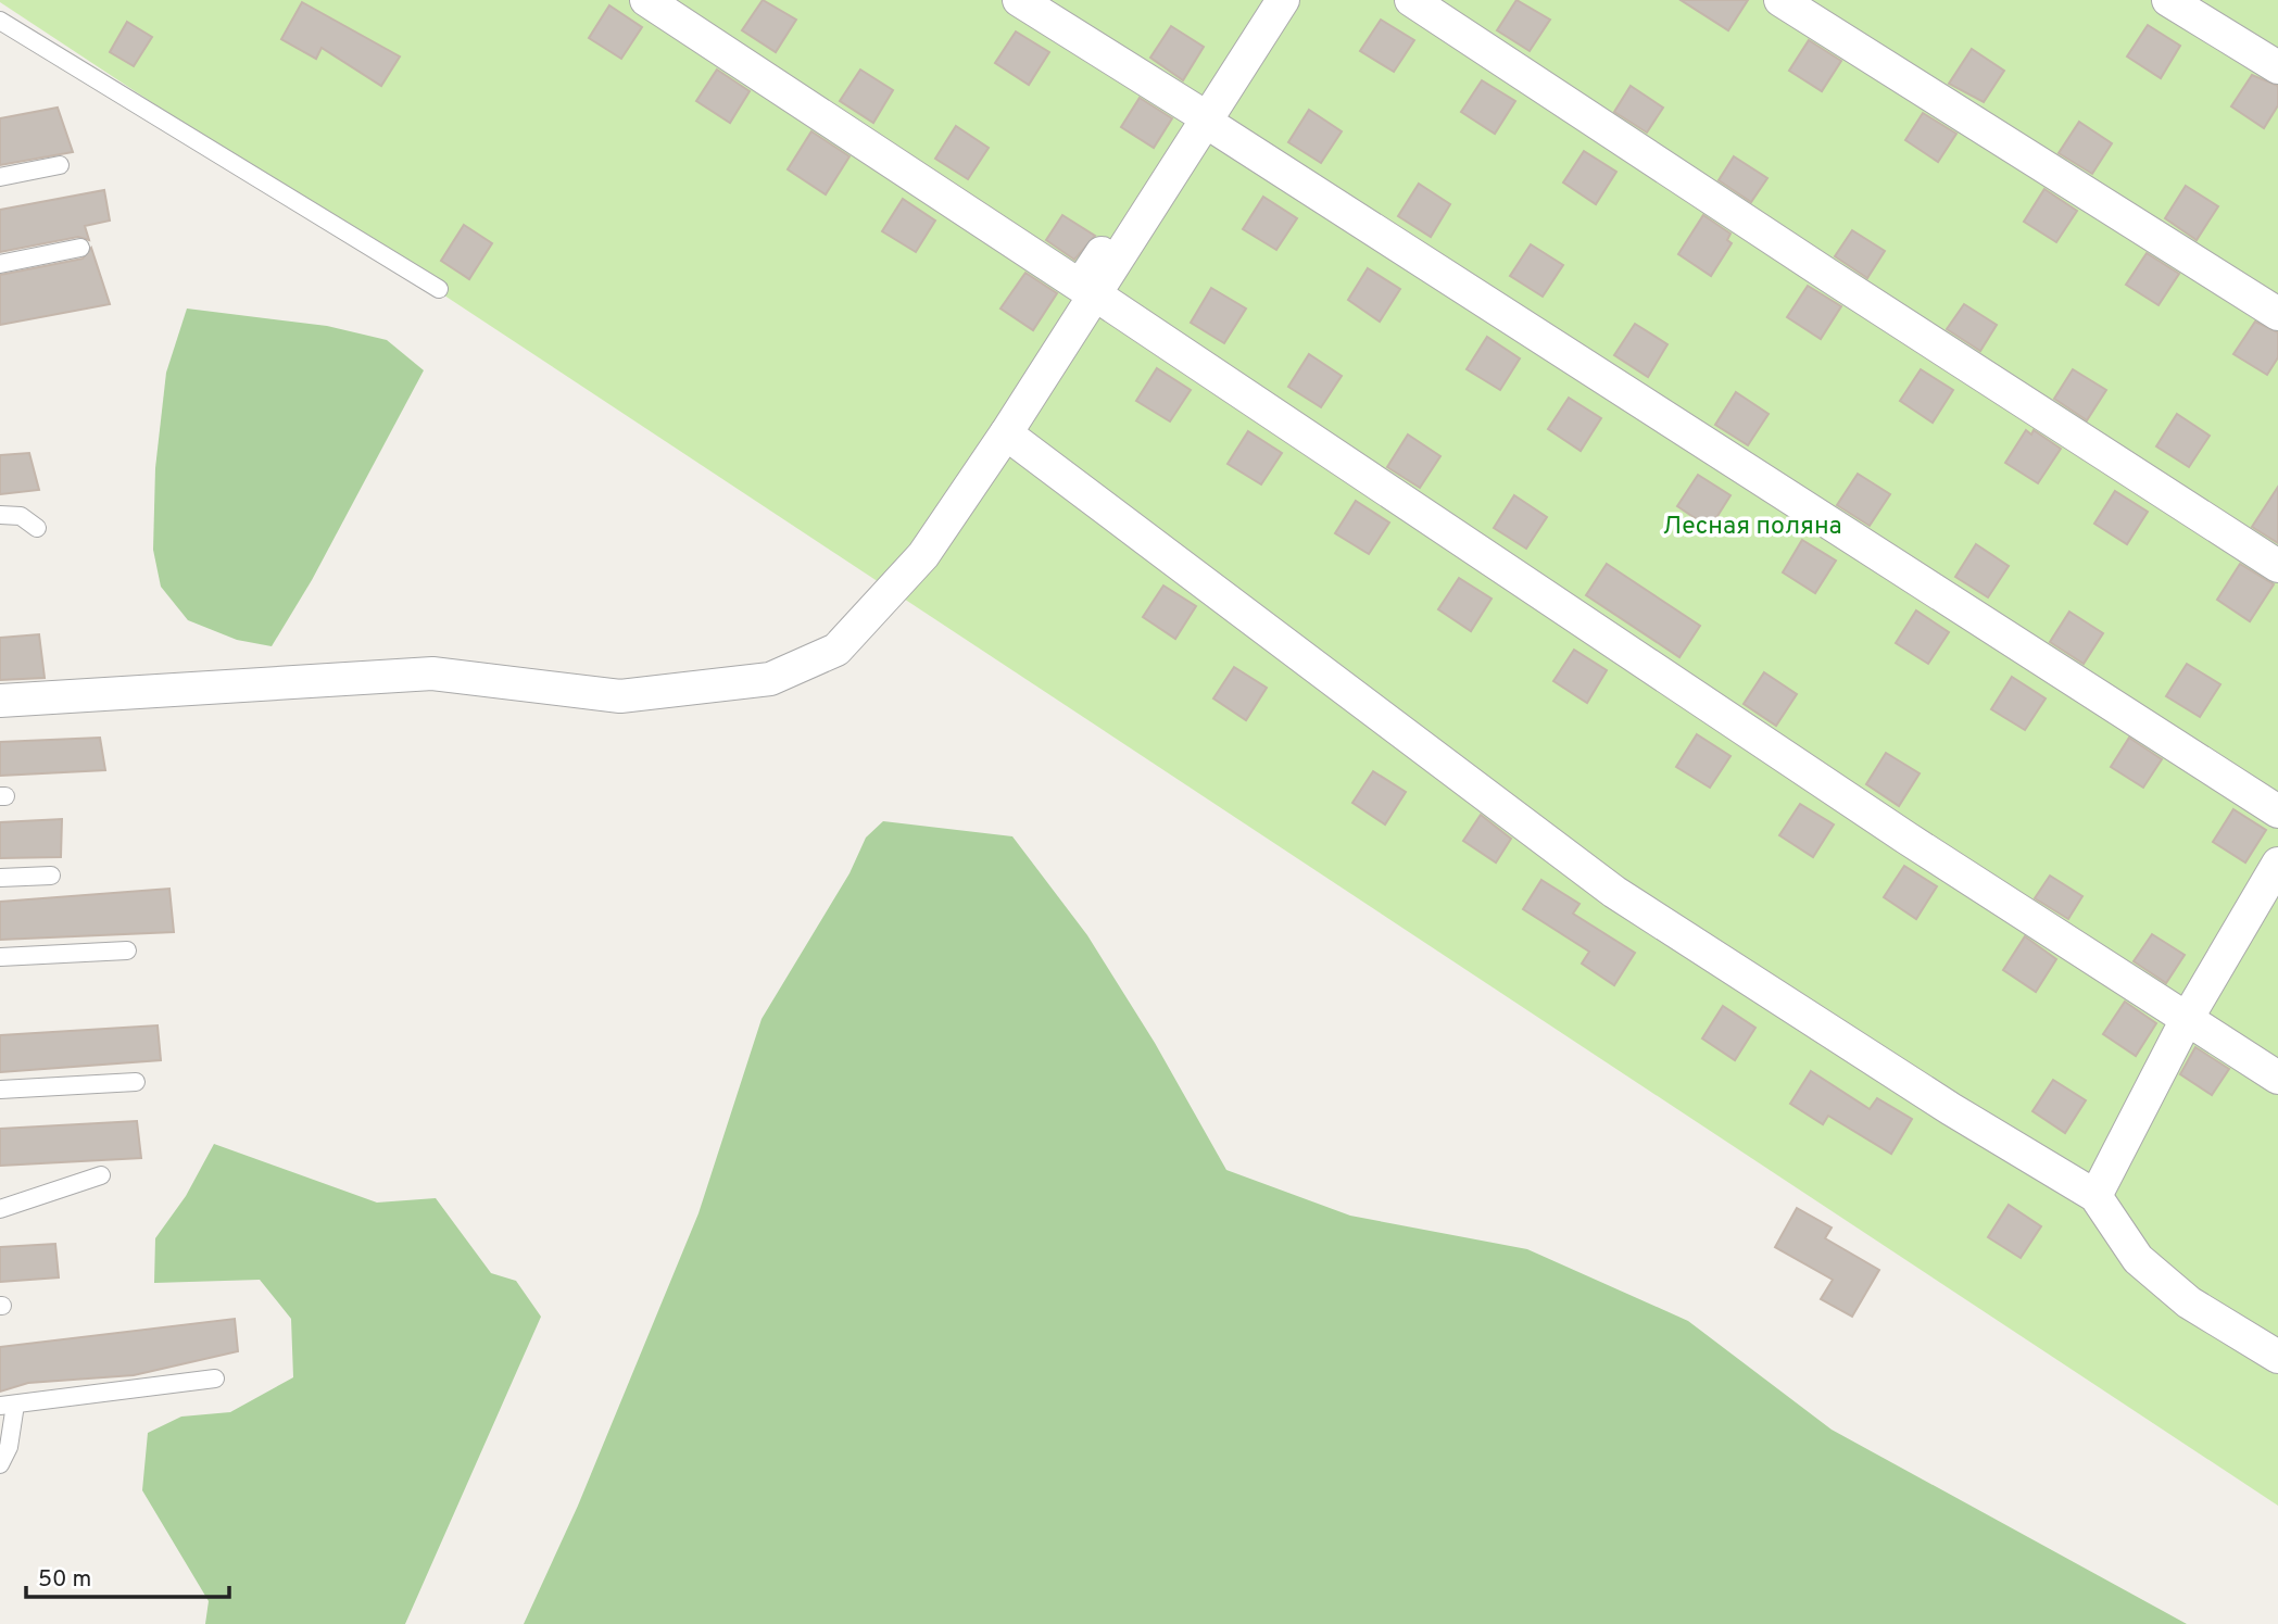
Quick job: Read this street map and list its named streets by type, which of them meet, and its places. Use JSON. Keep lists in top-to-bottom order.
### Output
{
  "parks": ["Лесная поляна"],
  "scale_bar": "50 m"
}
